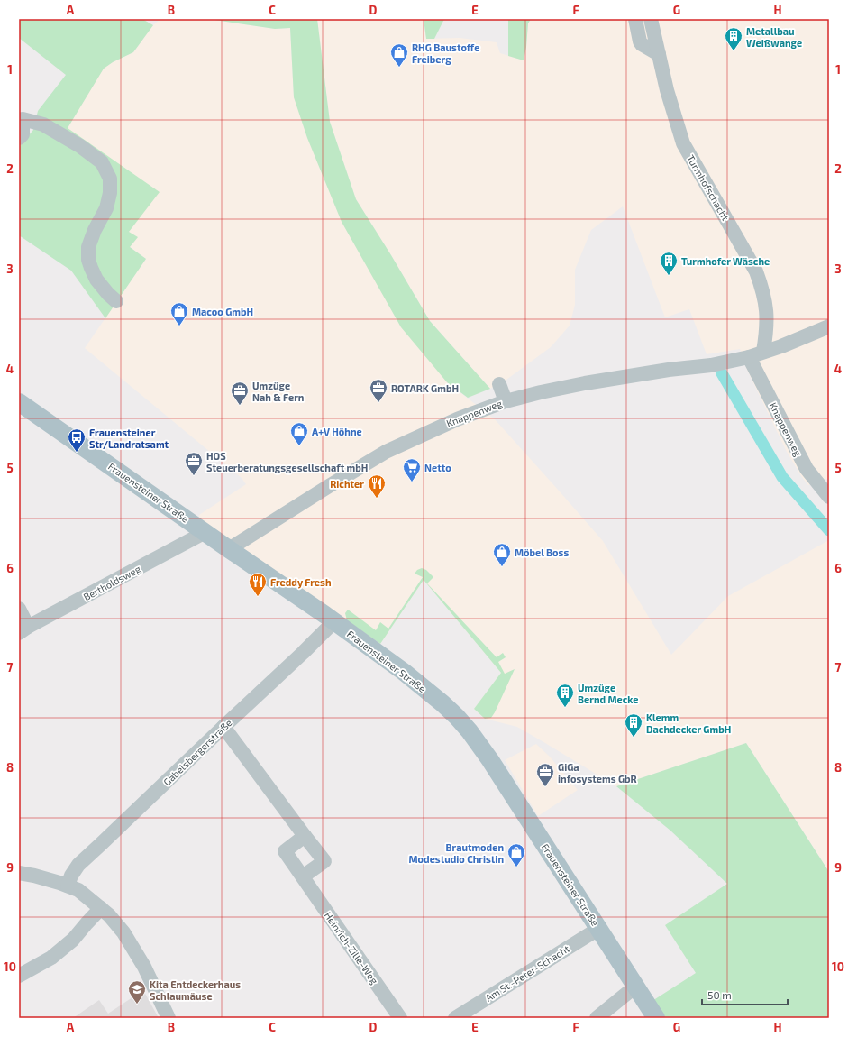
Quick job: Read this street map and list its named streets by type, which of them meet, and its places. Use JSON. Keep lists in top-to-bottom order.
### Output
{
  "streets": {
    "main road": ["Frauensteiner Straße"],
    "street": [
      "Turmhofschacht",
      "Knappenweg",
      "Bertholdsweg",
      "Gabelsbergerstraße",
      "Heinrich-Zille-Weg",
      "Am St.-Peter-Schacht"
    ]
  },
  "crossings": [
    ["Turmhofschacht", "Knappenweg"],
    ["Knappenweg", "Frauensteiner Straße"],
    ["Frauensteiner Straße", "Bertholdsweg"],
    ["Frauensteiner Straße", "Gabelsbergerstraße"],
    ["Frauensteiner Straße", "Am St.-Peter-Schacht"]
  ],
  "places": {
    "building": [
      "Metallbau Weißwange",
      "Turmhofer Wäsche",
      "Umzüge Bernd Mecke",
      "Klemm Dachdecker GmbH"
    ],
    "shop": [
      "RHG Baustoffe Freiberg",
      "Macoo GmbH",
      "A+V Höhne",
      "Möbel Boss",
      "Brautmoden Modestudio Christin"
    ],
    "office": [
      "ROTARK GmbH",
      "Umzüge Nah & Fern",
      "HOS Steuerberatungsgesellschaft mbH",
      "GiGa infosystems GbR"
    ],
    "bus stop": ["Frauensteiner Str/Landratsamt"],
    "supermarket": ["Netto"],
    "restaurant": ["Richter", "Freddy Fresh"],
    "school or university": ["Kita Entdeckerhaus Schlaumäuse"]
  },
  "scale_bar": "50 m",
  "grid": {
    "columns": [
      "A",
      "B",
      "C",
      "D",
      "E",
      "F",
      "G",
      "H"
    ],
    "rows": [
      "1",
      "2",
      "3",
      "4",
      "5",
      "6",
      "7",
      "8",
      "9",
      "10"
    ]
  }
}
